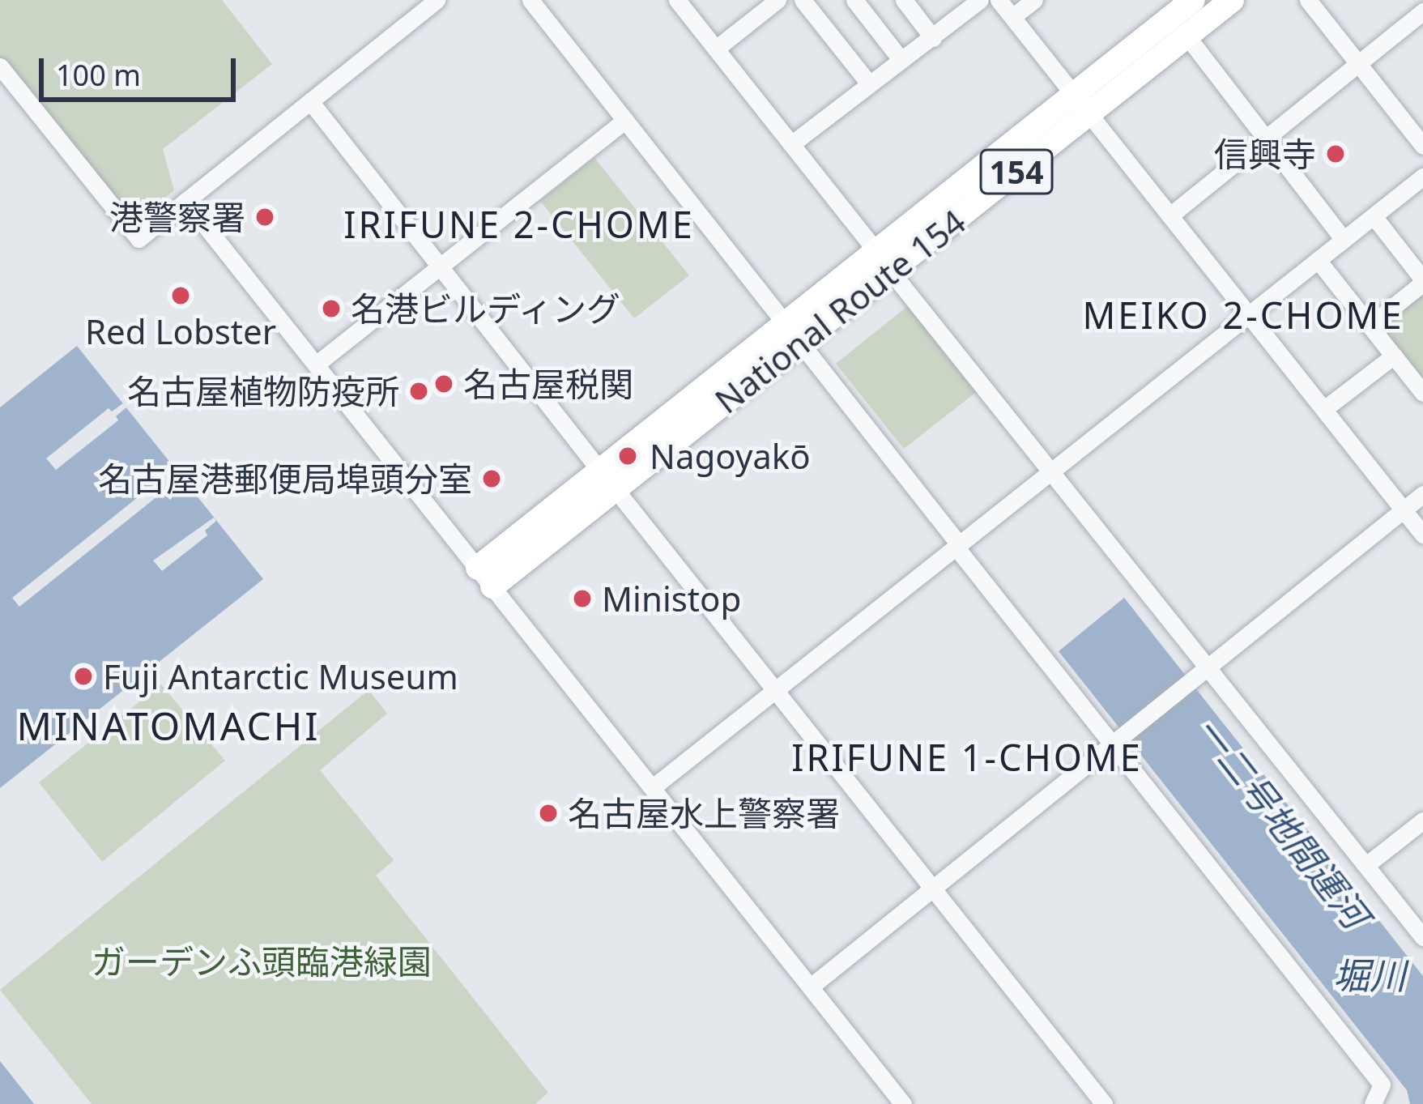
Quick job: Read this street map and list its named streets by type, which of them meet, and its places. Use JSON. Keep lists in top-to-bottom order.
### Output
{
  "streets": {
    "highway": ["154", "National Route 154"]
  },
  "districts": [
    "IRIFUNE 2-CHOME",
    "MEIKO 2-CHOME",
    "MINATOMACHI",
    "IRIFUNE 1-CHOME"
  ],
  "water": ["一二号地間運河", "堀川"],
  "parks": ["ガーデンふ頭臨港緑園"],
  "places": [
    "信興寺",
    "港警察署",
    "Red Lobster",
    "名港ビルディング",
    "名古屋税関",
    "名古屋植物防疫所",
    "Nagoyakō",
    "名古屋港郵便局埠頭分室",
    "Ministop",
    "Fuji Antarctic Museum",
    "名古屋水上警察署"
  ],
  "scale_bar": "100 m"
}
